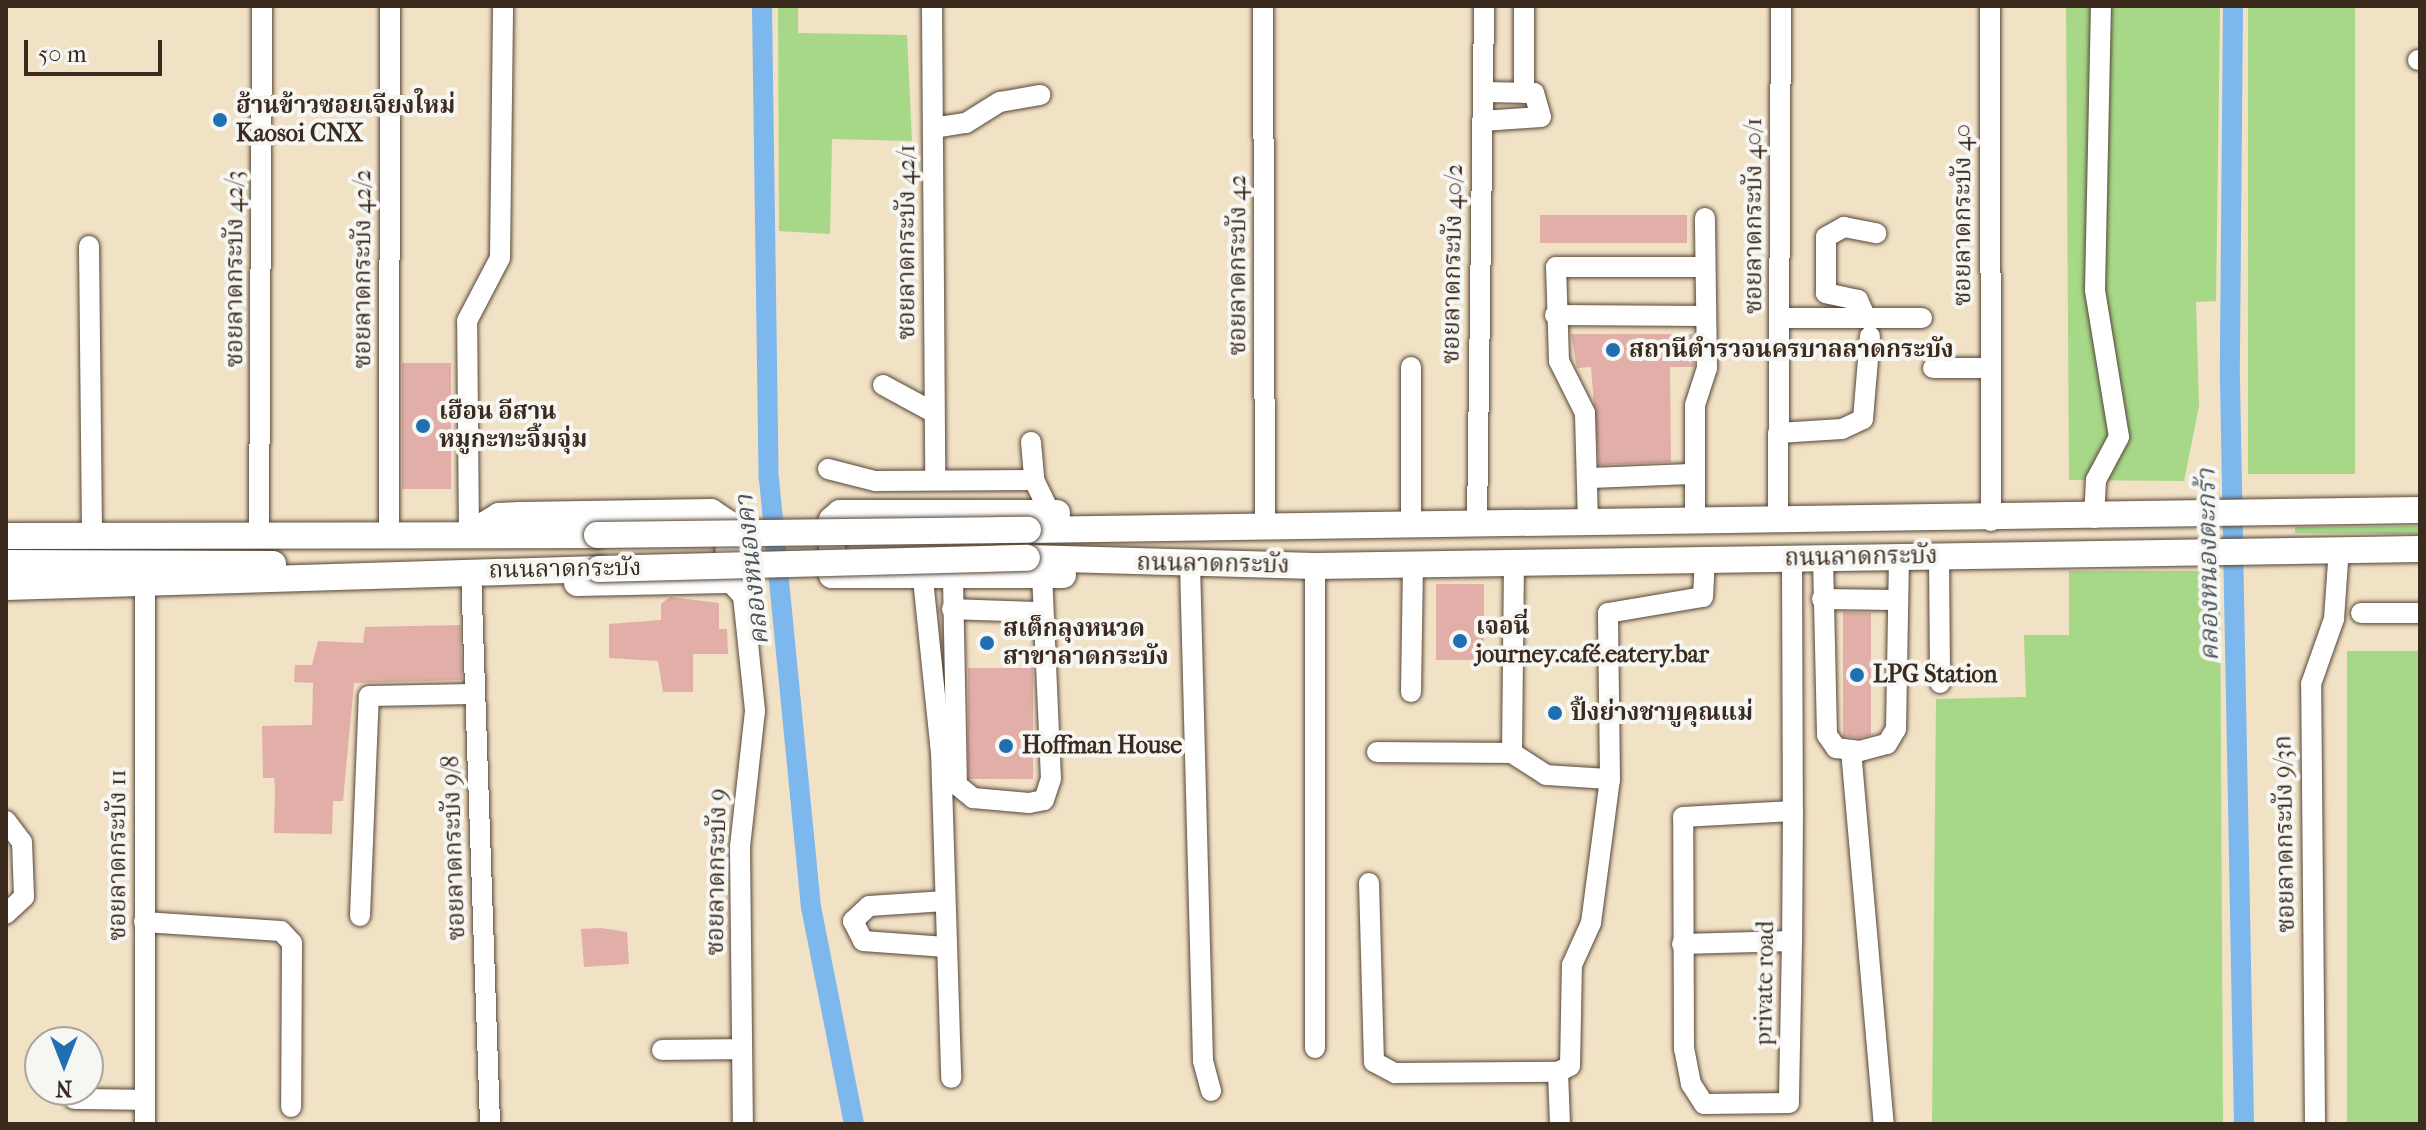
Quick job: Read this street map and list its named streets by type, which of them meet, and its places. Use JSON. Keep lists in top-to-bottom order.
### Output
{
  "streets": {
    "main road": ["ถนนลาดกระบัง"],
    "street": [
      "ซอยลาดกระบัง 40",
      "ซอยลาดกระบัง 40/1",
      "ซอยลาดกระบัง 42/1",
      "ซอยลาดกระบัง 40/2",
      "ซอยลาดกระบัง 42",
      "ซอยลาดกระบัง 42/3",
      "ซอยลาดกระบัง 42/2",
      "ซอยลาดกระบัง 9/3ก",
      "ซอยลาดกระบัง 9/8",
      "ซอยลาดกระบัง 11",
      "ซอยลาดกระบัง 9",
      "private road"
    ]
  },
  "crossings": [
    ["ซอยลาดกระบัง 40", "ถนนลาดกระบัง"],
    ["ซอยลาดกระบัง 40/1", "ถนนลาดกระบัง"],
    ["ซอยลาดกระบัง 40/2", "ถนนลาดกระบัง"],
    ["ซอยลาดกระบัง 42", "ถนนลาดกระบัง"],
    ["ซอยลาดกระบัง 42/3", "ถนนลาดกระบัง"],
    ["ซอยลาดกระบัง 42/2", "ถนนลาดกระบัง"],
    ["ถนนลาดกระบัง", "ซอยลาดกระบัง 9/3ก"],
    ["ถนนลาดกระบัง", "ซอยลาดกระบัง 9/8"],
    ["ถนนลาดกระบัง", "ซอยลาดกระบัง 11"],
    ["ถนนลาดกระบัง", "private road"]
  ],
  "water": ["คลองหนองตะกร้า", "คลองหนองคา"],
  "places": [
    "ฮ้านข้าวซอยเจียงใหม่ Kaosoi CNX",
    "สถานีตำรวจนครบาลลาดกระบัง",
    "เฮือน อีสาน หมูกะทะจิ้มจุ่ม",
    "เจอนี่ journey.café.eatery.bar",
    "สเต็กลุงหนวด สาขาลาดกระบัง",
    "LPG Station",
    "ปิ้งย่างชาบูคุณแม่",
    "Hoffman House"
  ],
  "scale_bar": "50 m",
  "north": "bottom"
}
